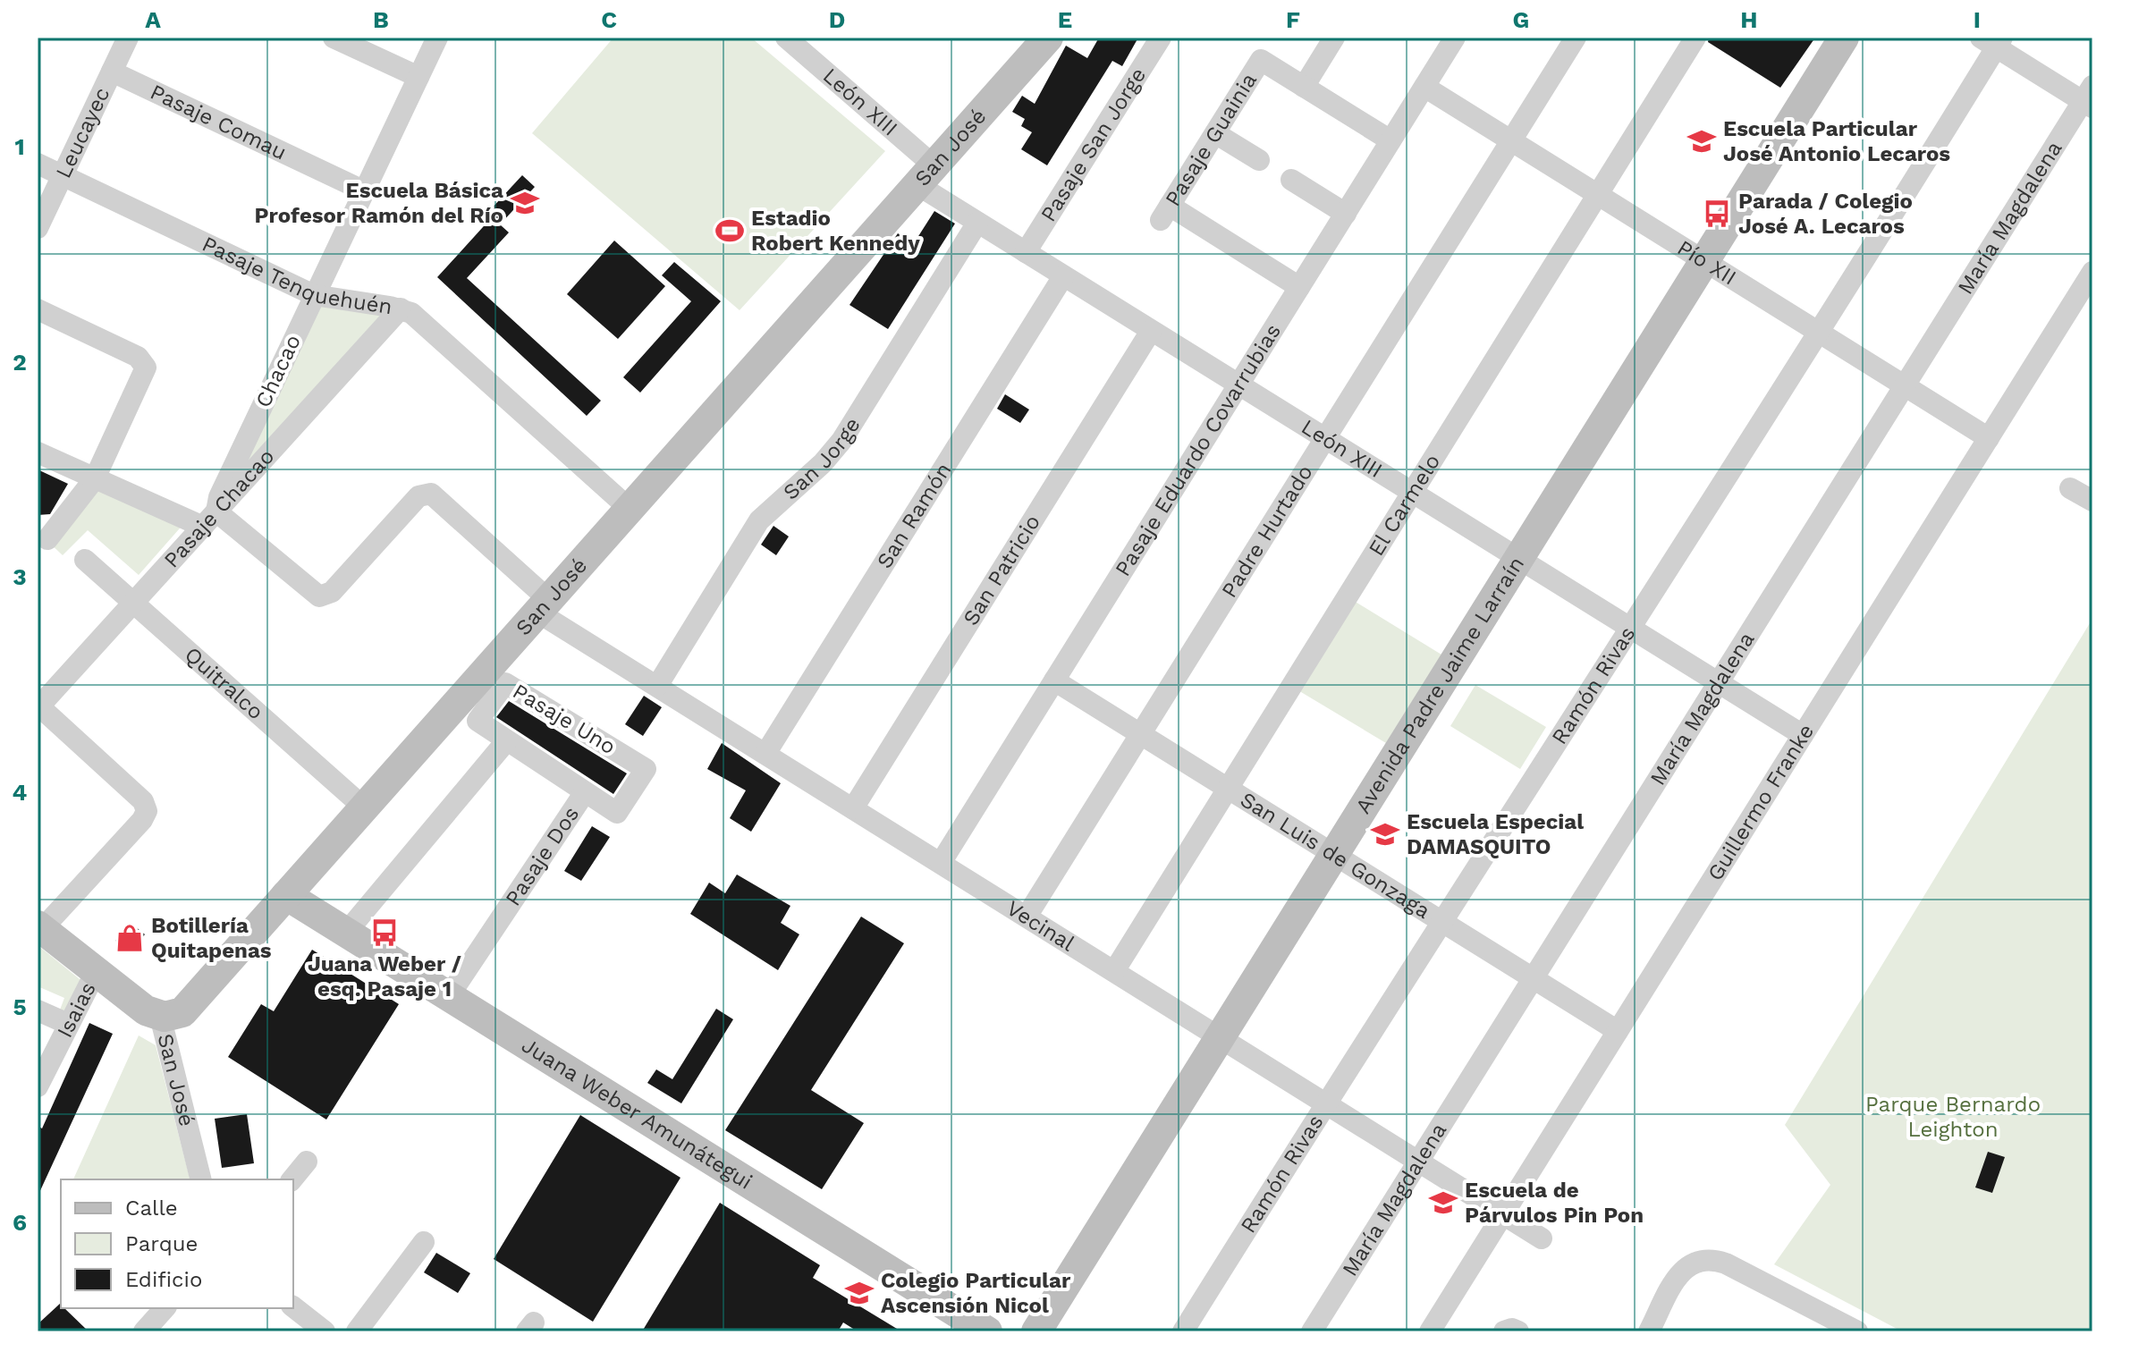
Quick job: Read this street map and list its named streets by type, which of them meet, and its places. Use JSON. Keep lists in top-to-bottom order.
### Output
{
  "streets": {
    "street": [
      "León XIII",
      "Pasaje Comau",
      "Leucayec",
      "Pasaje Guainia",
      "Pasaje San Jorge",
      "San José",
      "María Magdalena",
      "Pío XII",
      "Pasaje Tenquehuén",
      "Chacao",
      "Pasaje Eduardo Covarrubias",
      "San Jorge",
      "El Carmelo",
      "Pasaje Chacao",
      "San Ramón",
      "Padre Hurtado",
      "San Patricio",
      "Quitralco",
      "Avenida Padre Jaime Larraín",
      "Ramón Rivas",
      "Pasaje Uno",
      "Guillermo Franke",
      "Pasaje Dos",
      "San Luis de Gonzaga",
      "Vecinal",
      "Isaias",
      "Juana Weber Amunátegui"
    ]
  },
  "crossings": [
    ["León XIII", "Pasaje San Jorge"],
    ["León XIII", "San José"],
    ["León XIII", "María Magdalena"],
    ["León XIII", "Pasaje Eduardo Covarrubias"],
    ["León XIII", "San Jorge"],
    ["León XIII", "El Carmelo"],
    ["León XIII", "San Ramón"],
    ["León XIII", "Padre Hurtado"],
    ["León XIII", "San Patricio"],
    ["León XIII", "Avenida Padre Jaime Larraín"],
    ["León XIII", "Ramón Rivas"],
    ["León XIII", "Guillermo Franke"],
    ["Pasaje Comau", "Leucayec"],
    ["Pasaje Comau", "Chacao"],
    ["Leucayec", "Pasaje Tenquehuén"],
    ["Pasaje Guainia", "Pasaje Eduardo Covarrubias"],
    ["San José", "Pasaje Tenquehuén"],
    ["San José", "Quitralco"],
    ["San José", "Vecinal"],
    ["San José", "Juana Weber Amunátegui"],
    ["María Magdalena", "Pío XII"],
    ["María Magdalena", "San Luis de Gonzaga"],
    ["María Magdalena", "Vecinal"],
    ["Pío XII", "Pasaje Eduardo Covarrubias"],
    ["Pío XII", "El Carmelo"],
    ["Pío XII", "Padre Hurtado"],
    ["Pío XII", "Avenida Padre Jaime Larraín"],
    ["Pío XII", "Ramón Rivas"],
    ["Pío XII", "Guillermo Franke"],
    ["Pasaje Tenquehuén", "Chacao"],
    ["Pasaje Tenquehuén", "Pasaje Chacao"],
    ["Chacao", "Pasaje Chacao"],
    ["Chacao", "Vecinal"],
    ["Pasaje Eduardo Covarrubias", "San Luis de Gonzaga"],
    ["Pasaje Eduardo Covarrubias", "Vecinal"],
    ["San Jorge", "Vecinal"],
    ["El Carmelo", "San Luis de Gonzaga"],
    ["El Carmelo", "Vecinal"],
    ["Pasaje Chacao", "Quitralco"],
    ["Pasaje Chacao", "Vecinal"],
    ["San Ramón", "Vecinal"],
    ["Padre Hurtado", "San Luis de Gonzaga"],
    ["Padre Hurtado", "Vecinal"],
    ["San Patricio", "Vecinal"],
    ["Avenida Padre Jaime Larraín", "San Luis de Gonzaga"],
    ["Avenida Padre Jaime Larraín", "Vecinal"],
    ["Ramón Rivas", "San Luis de Gonzaga"],
    ["Ramón Rivas", "Vecinal"],
    ["Pasaje Uno", "Pasaje Dos"],
    ["Guillermo Franke", "San Luis de Gonzaga"],
    ["Guillermo Franke", "Vecinal"],
    ["Pasaje Dos", "Juana Weber Amunátegui"]
  ],
  "parks": ["Parque Bernardo Leighton"],
  "places": {
    "school or university": [
      "Escuela Particular José Antonio Lecaros",
      "Escuela Básica Profesor Ramón del Río",
      "Escuela Especial DAMASQUITO",
      "Escuela de Párvulos Pin Pon",
      "Colegio Particular Ascensión Nicol"
    ],
    "bus stop": ["Parada / Colegio José A. Lecaros", "Juana Weber / esq. Pasaje 1"],
    "sports": ["Estadio Robert Kennedy"],
    "shop": ["Botillería Quitapenas"]
  },
  "legend": ["Calle", "Parque", "Edificio"],
  "grid": {
    "columns": [
      "A",
      "B",
      "C",
      "D",
      "E",
      "F",
      "G",
      "H",
      "I"
    ],
    "rows": [
      "1",
      "2",
      "3",
      "4",
      "5",
      "6"
    ]
  }
}
